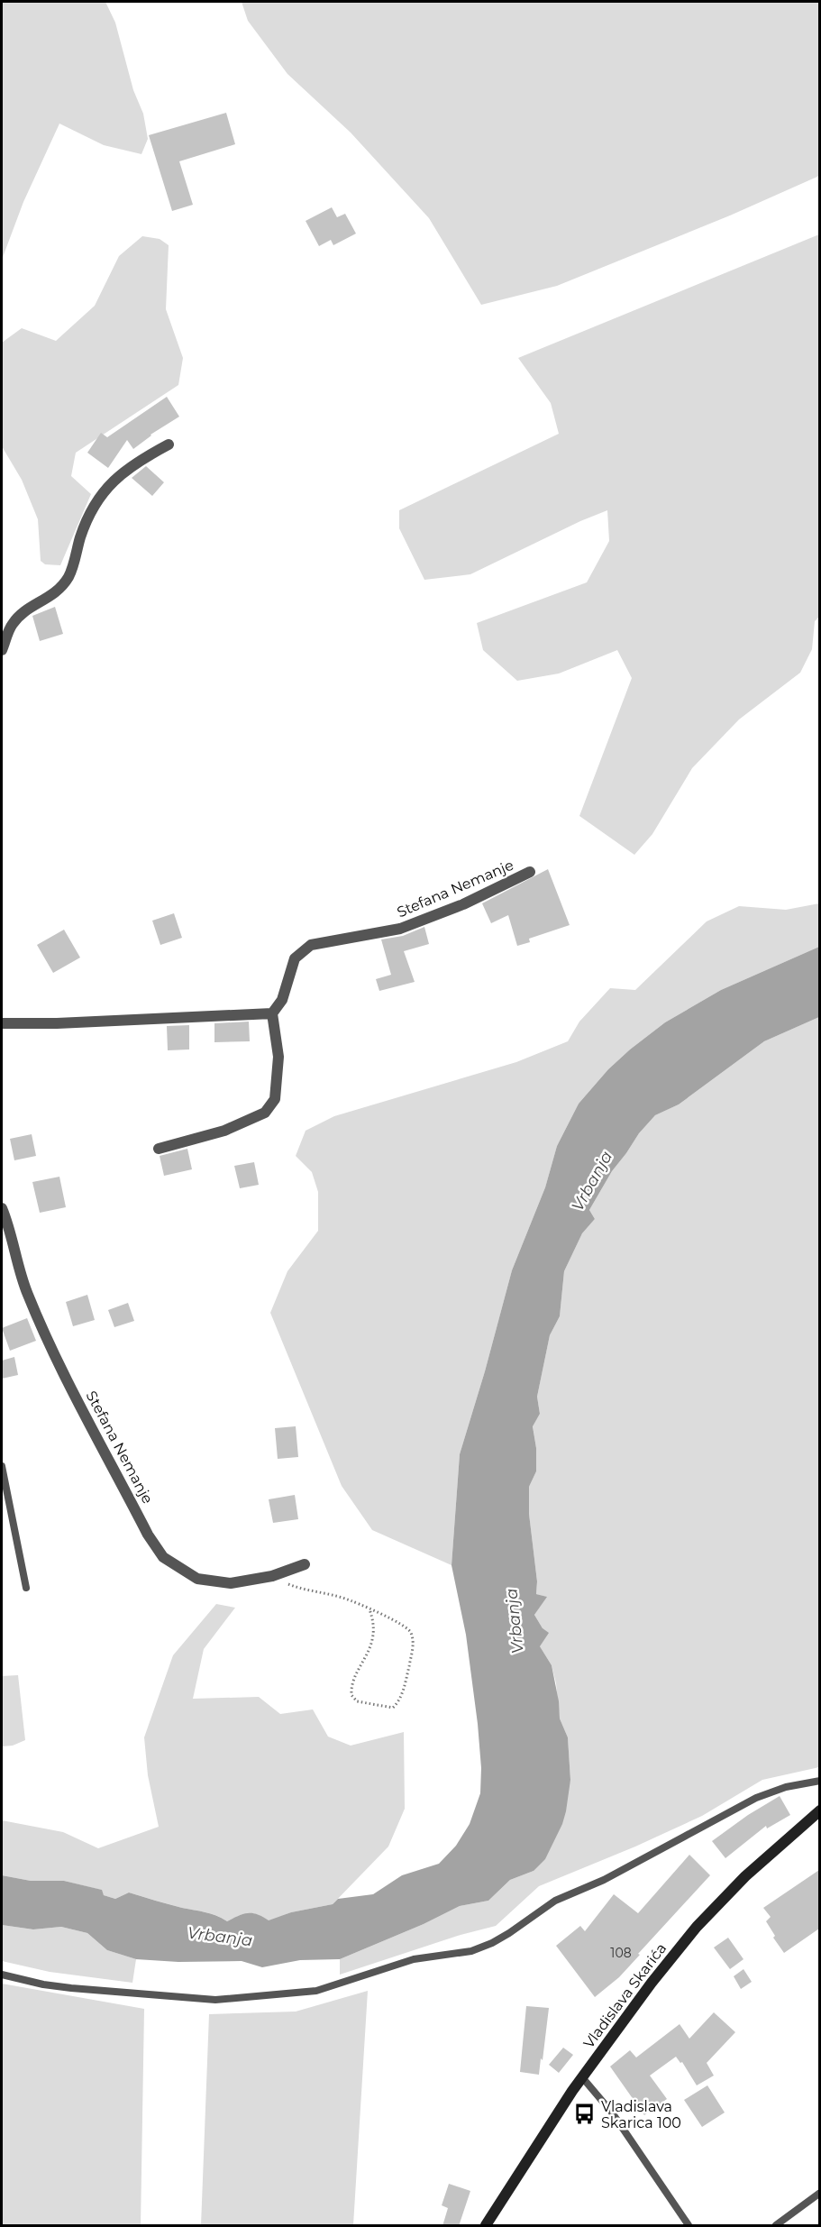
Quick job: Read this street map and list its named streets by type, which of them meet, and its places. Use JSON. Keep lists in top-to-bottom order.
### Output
{
  "streets": {
    "street": ["Stefana Nemanje", "Vladislava Skarića"]
  },
  "water": ["Vrbanja"],
  "places": {
    "bus stop": ["Vladislava Skarica 100"]
  },
  "house_numbers": ["108"]
}
